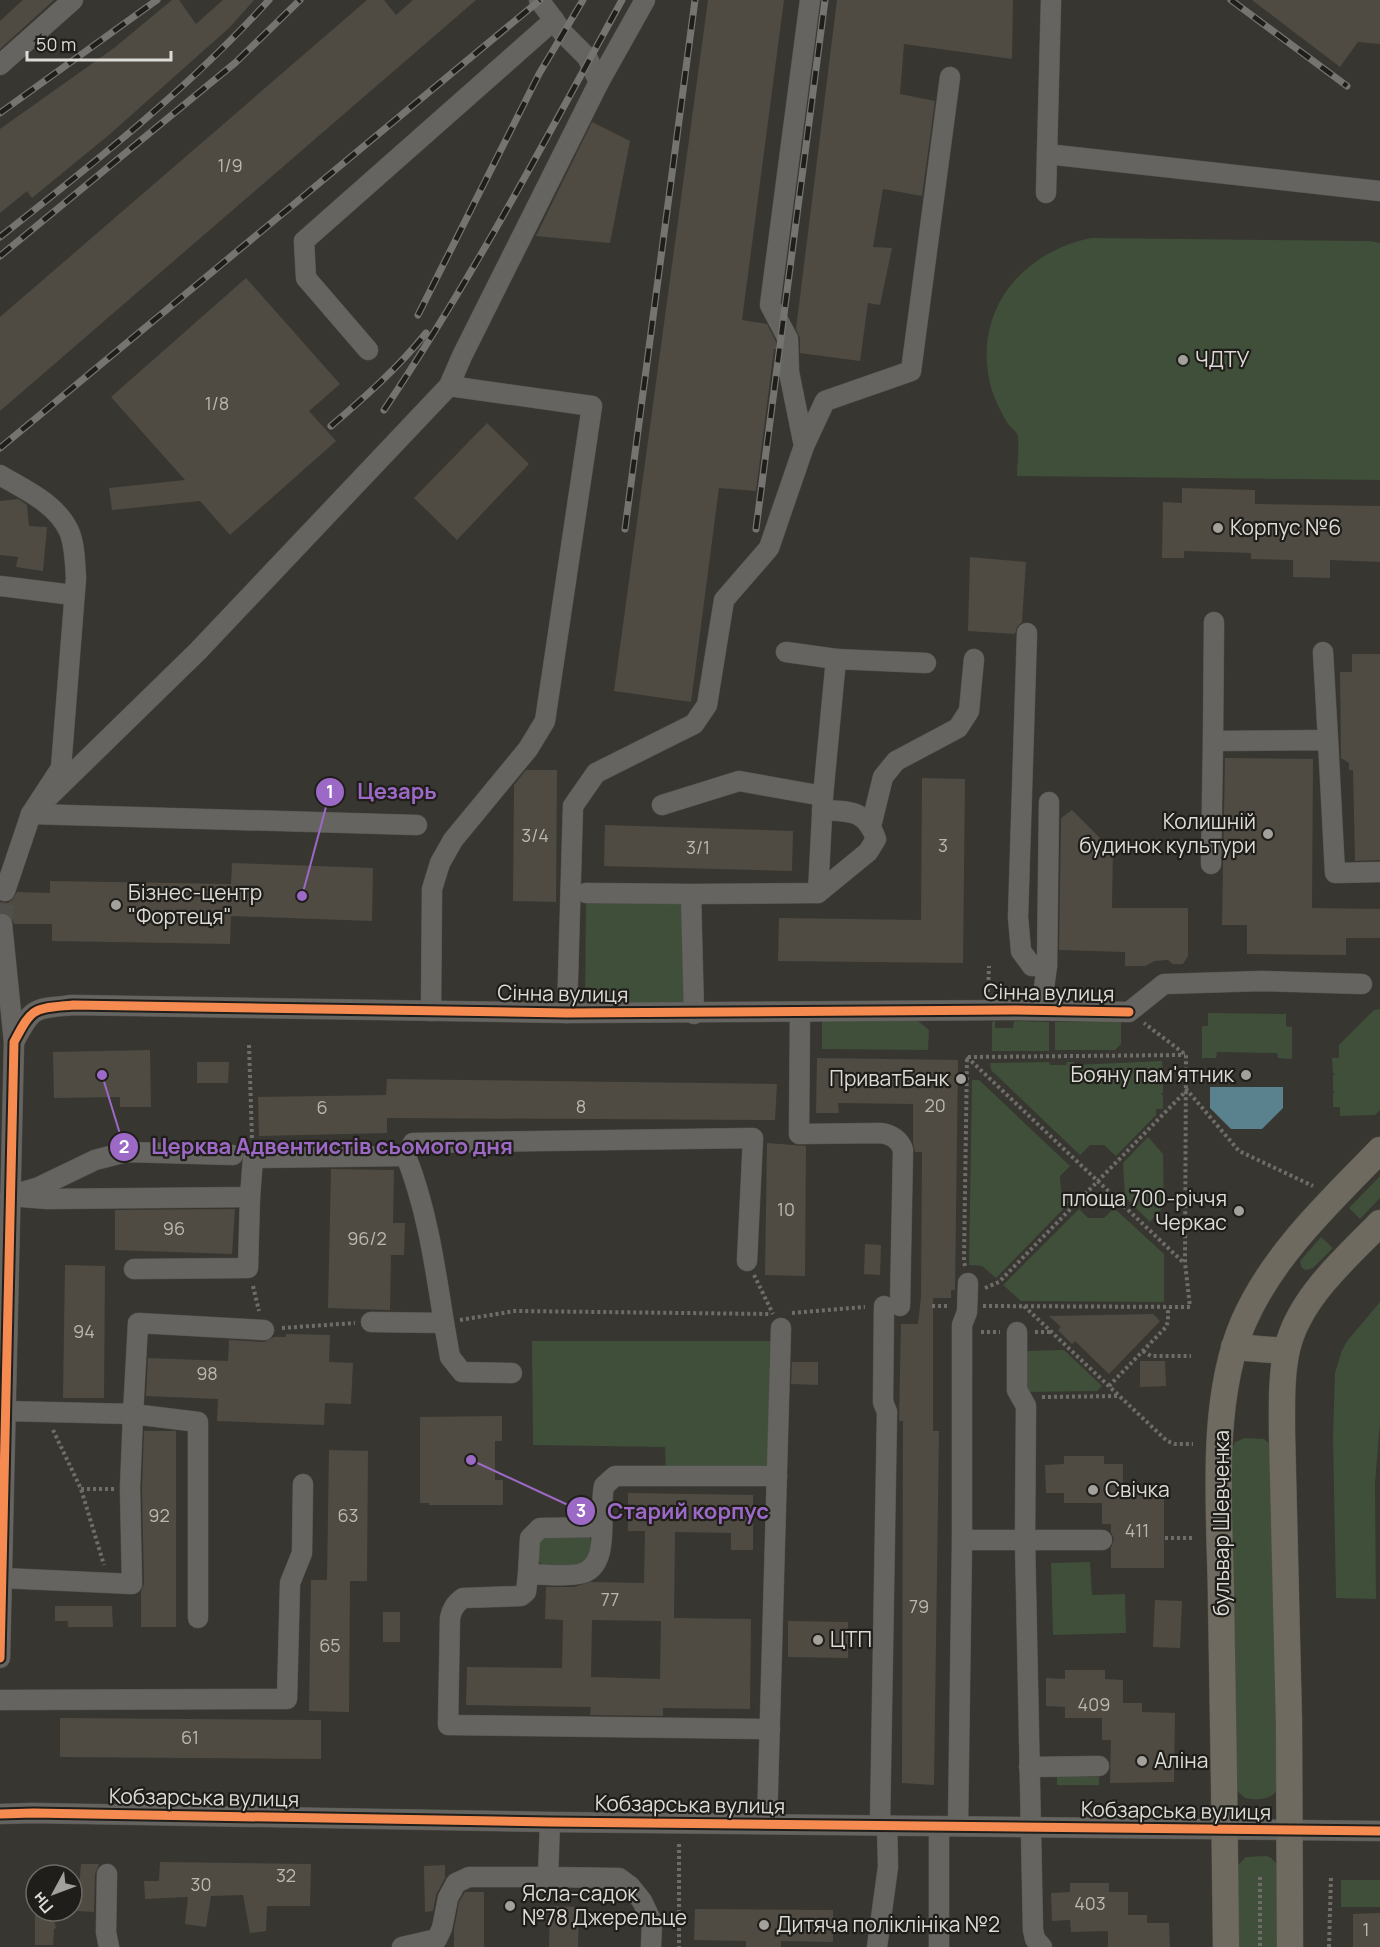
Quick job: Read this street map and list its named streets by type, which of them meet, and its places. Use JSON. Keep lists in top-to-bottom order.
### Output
{
  "streets": {
    "main road": ["бульвар Шевченка"],
    "street": ["Сінна вулиця", "Кобзарська вулиця"]
  },
  "crossings": [
    ["бульвар Шевченка", "Кобзарська вулиця"]
  ],
  "places": [
    "ЧДТУ",
    "Корпус №6",
    "Колишній будинок культури",
    "Цезарь",
    "Бізнес-центр \"Фортеця\"",
    "Церква Адвентистів сьомого дня",
    "Бояну пам'ятник",
    "ПриватБанк",
    "площа 700-річчя Черкас",
    "Старий корпус",
    "Свічка",
    "ЦТП",
    "Аліна",
    "Ясла-садок №78 Джерельце",
    "Дитяча поліклініка №2"
  ],
  "house_numbers": [
    "1/9",
    "1/8",
    "3/4",
    "3",
    "3/1",
    "20",
    "8",
    "6",
    "10",
    "96",
    "96/2",
    "94",
    "98",
    "92",
    "63",
    "411",
    "77",
    "79",
    "65",
    "409",
    "61",
    "32",
    "30",
    "403",
    "1"
  ],
  "scale_bar": "50 m",
  "north": "bottom left"
}
